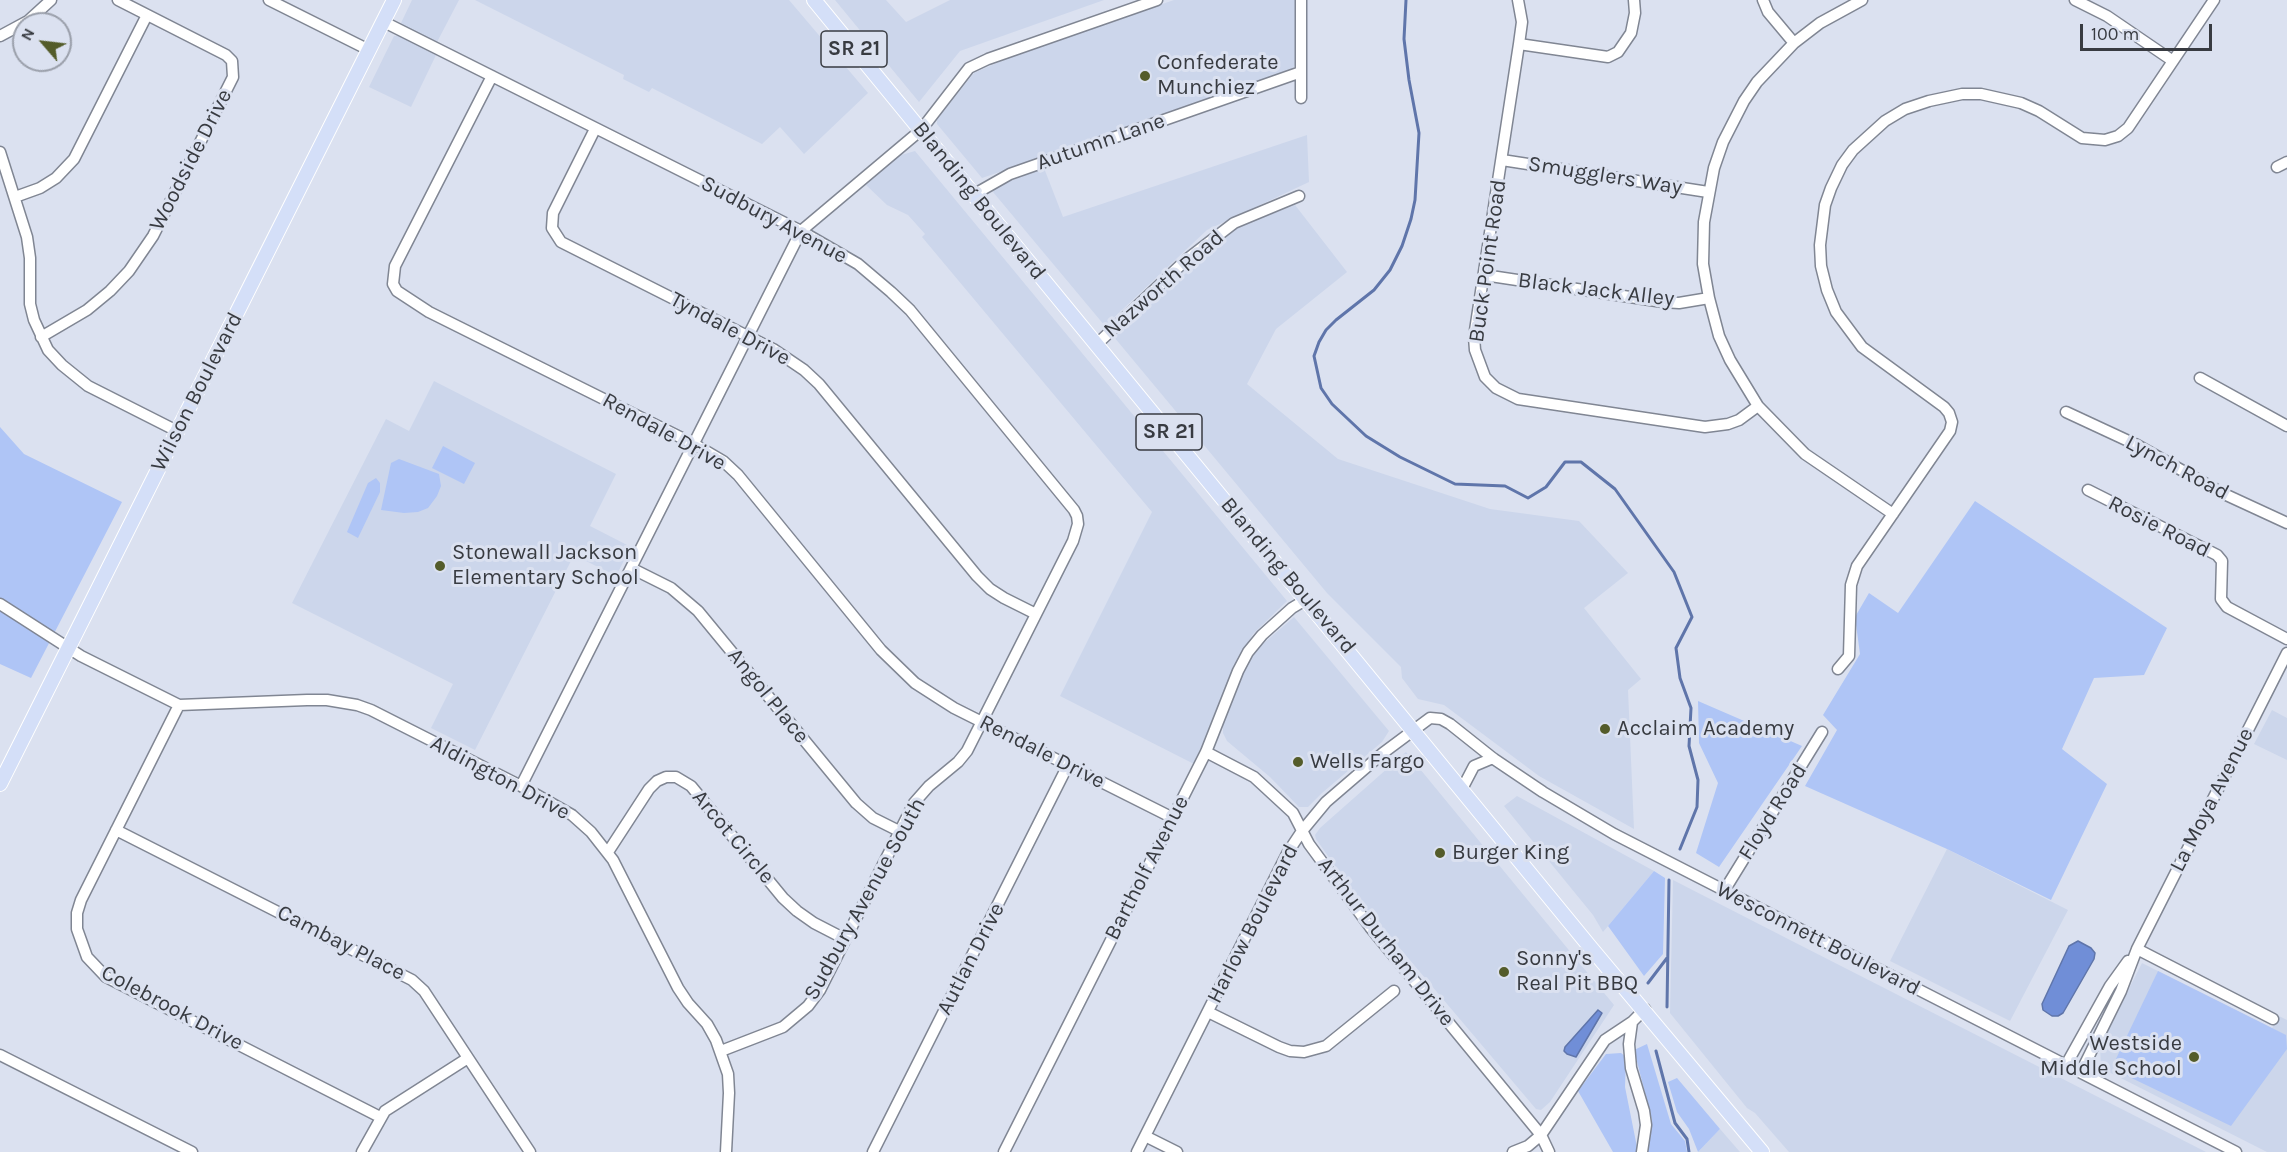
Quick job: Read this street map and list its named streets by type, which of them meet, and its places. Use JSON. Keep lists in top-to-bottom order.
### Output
{
  "streets": {
    "main road": ["SR 21", "Blanding Boulevard", "Wilson Boulevard"],
    "street": [
      "Autumn Lane",
      "Woodside Drive",
      "Smugglers Way",
      "Sudbury Avenue",
      "Buck Point Road",
      "Nazworth Road",
      "Black Jack Alley",
      "Tyndale Drive",
      "Rendale Drive",
      "Lynch Road",
      "Rosie Road",
      "Angol Place",
      "Aldington Drive",
      "La Moya Avenue",
      "Floyd Road",
      "Arcot Circle",
      "Bartholf Avenue",
      "Sudbury Avenue South",
      "Harlow Boulevard",
      "Wesconnett Boulevard",
      "Arthur Durham Drive",
      "Cambay Place",
      "Autlan Drive",
      "Colebrook Drive"
    ]
  },
  "crossings": [
    ["Autumn Lane", "Blanding Boulevard"],
    ["Smugglers Way", "Buck Point Road"],
    ["Blanding Boulevard", "Nazworth Road"],
    ["Blanding Boulevard", "Bartholf Avenue"],
    ["Blanding Boulevard", "Harlow Boulevard"],
    ["Blanding Boulevard", "Wesconnett Boulevard"],
    ["Sudbury Avenue", "Tyndale Drive"],
    ["Sudbury Avenue", "Wilson Boulevard"],
    ["Sudbury Avenue", "Rendale Drive"],
    ["Sudbury Avenue", "Sudbury Avenue South"],
    ["Buck Point Road", "Black Jack Alley"],
    ["Tyndale Drive", "Sudbury Avenue South"],
    ["Wilson Boulevard", "Aldington Drive"],
    ["Rendale Drive", "Bartholf Avenue"],
    ["Rendale Drive", "Sudbury Avenue South"],
    ["Rendale Drive", "Autlan Drive"],
    ["Angol Place", "Sudbury Avenue South"],
    ["Aldington Drive", "Arcot Circle"],
    ["Aldington Drive", "Sudbury Avenue South"],
    ["Aldington Drive", "Colebrook Drive"],
    ["La Moya Avenue", "Wesconnett Boulevard"],
    ["Floyd Road", "Wesconnett Boulevard"],
    ["Arcot Circle", "Sudbury Avenue South"],
    ["Bartholf Avenue", "Arthur Durham Drive"],
    ["Harlow Boulevard", "Wesconnett Boulevard"],
    ["Harlow Boulevard", "Arthur Durham Drive"],
    ["Cambay Place", "Colebrook Drive"]
  ],
  "places": [
    "Confederate Munchiez",
    "Stonewall Jackson Elementary School",
    "Acclaim Academy",
    "Wells Fargo",
    "Burger King",
    "Sonny's Real Pit BBQ",
    "Westside Middle School"
  ],
  "scale_bar": "100 m",
  "north": "top left"
}
